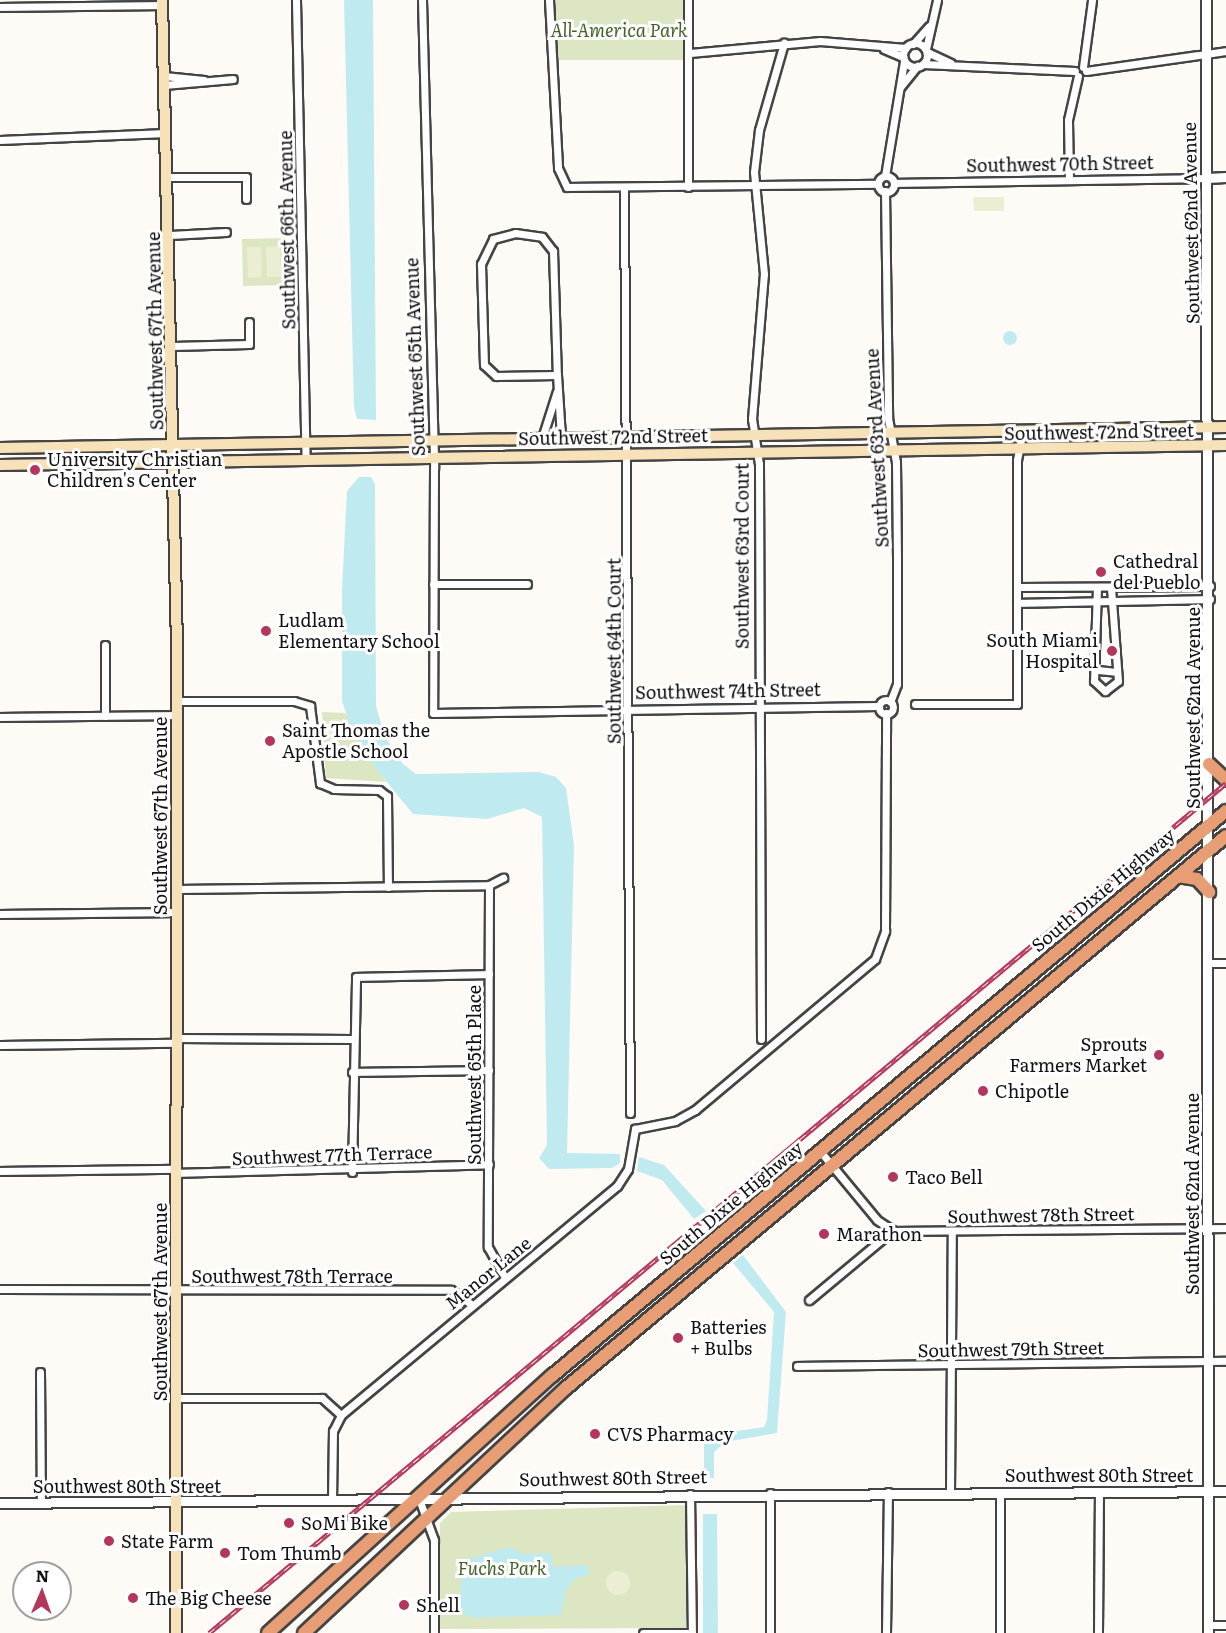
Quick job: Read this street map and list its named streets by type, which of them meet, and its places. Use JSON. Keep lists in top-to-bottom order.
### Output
{
  "streets": {
    "highway": ["South Dixie Highway"],
    "main road": ["Southwest 67th Avenue", "Southwest 72nd Street"],
    "street": [
      "Southwest 70th Street",
      "Southwest 62nd Avenue",
      "Southwest 66th Avenue",
      "Southwest 65th Avenue",
      "Southwest 63rd Avenue",
      "Southwest 63rd Court",
      "Southwest 64th Court",
      "Southwest 74th Street",
      "Southwest 65th Place",
      "Southwest 77th Terrace",
      "Southwest 78th Street",
      "Manor Lane",
      "Southwest 78th Terrace",
      "Southwest 79th Street",
      "Southwest 80th Street"
    ]
  },
  "crossings": [
    ["Southwest 70th Street", "Southwest 62nd Avenue"],
    ["Southwest 62nd Avenue", "Southwest 72nd Street"],
    ["Southwest 62nd Avenue", "South Dixie Highway"],
    ["Southwest 62nd Avenue", "Southwest 78th Street"],
    ["Southwest 62nd Avenue", "Southwest 79th Street"],
    ["Southwest 62nd Avenue", "Southwest 80th Street"],
    ["Southwest 66th Avenue", "Southwest 72nd Street"],
    ["Southwest 67th Avenue", "Southwest 72nd Street"],
    ["Southwest 67th Avenue", "Southwest 77th Terrace"],
    ["Southwest 67th Avenue", "Southwest 78th Terrace"],
    ["Southwest 67th Avenue", "Southwest 80th Street"],
    ["Southwest 65th Avenue", "Southwest 72nd Street"],
    ["Southwest 65th Avenue", "Southwest 74th Street"],
    ["Southwest 72nd Street", "Southwest 63rd Avenue"],
    ["Southwest 72nd Street", "Southwest 63rd Court"],
    ["Southwest 72nd Street", "Southwest 64th Court"],
    ["Southwest 63rd Avenue", "Manor Lane"],
    ["Southwest 63rd Court", "Southwest 74th Street"],
    ["Southwest 64th Court", "Southwest 74th Street"],
    ["South Dixie Highway", "Southwest 80th Street"],
    ["Southwest 65th Place", "Southwest 77th Terrace"],
    ["Southwest 65th Place", "Manor Lane"],
    ["Manor Lane", "Southwest 78th Terrace"]
  ],
  "parks": ["All-America Park", "Fuchs Park"],
  "places": [
    "University Christian Children's Center",
    "Cathedral del Pueblo",
    "Ludlam Elementary School",
    "South Miami Hospital",
    "Saint Thomas the Apostle School",
    "Sprouts Farmers Market",
    "Chipotle",
    "Taco Bell",
    "Marathon",
    "Batteries + Bulbs",
    "CVS Pharmacy",
    "SoMi Bike",
    "State Farm",
    "Tom Thumb",
    "The Big Cheese",
    "Shell"
  ],
  "north": "top"
}
